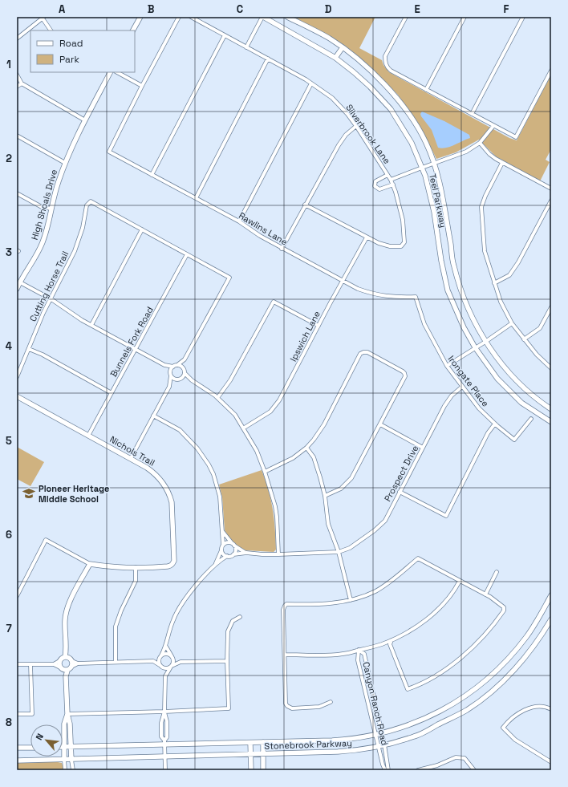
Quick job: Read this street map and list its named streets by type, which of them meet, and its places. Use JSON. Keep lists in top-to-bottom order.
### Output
{
  "streets": {
    "main road": [
      "Teel Parkway",
      "High Shoals Drive",
      "Nichols Trail",
      "Stonebrook Parkway"
    ],
    "street": [
      "Silverbrook Lane",
      "Rawlins Lane",
      "Cutting Horse Trail",
      "Ipswich Lane",
      "Bunnels Fork Road",
      "Irongate Place",
      "Prospect Drive",
      "Canyon Ranch Road"
    ]
  },
  "crossings": [
    ["Silverbrook Lane", "Ipswich Lane"],
    ["Rawlins Lane", "Ipswich Lane"],
    ["Rawlins Lane", "Irongate Place"],
    ["Bunnels Fork Road", "Nichols Trail"],
    ["Irongate Place", "Prospect Drive"],
    ["Canyon Ranch Road", "Stonebrook Parkway"]
  ],
  "places": {
    "school or university": ["Pioneer Heritage Middle School"]
  },
  "legend": ["Road", "Park"],
  "north": "top left",
  "grid": {
    "columns": [
      "A",
      "B",
      "C",
      "D",
      "E",
      "F"
    ],
    "rows": [
      "1",
      "2",
      "3",
      "4",
      "5",
      "6",
      "7",
      "8"
    ]
  }
}
